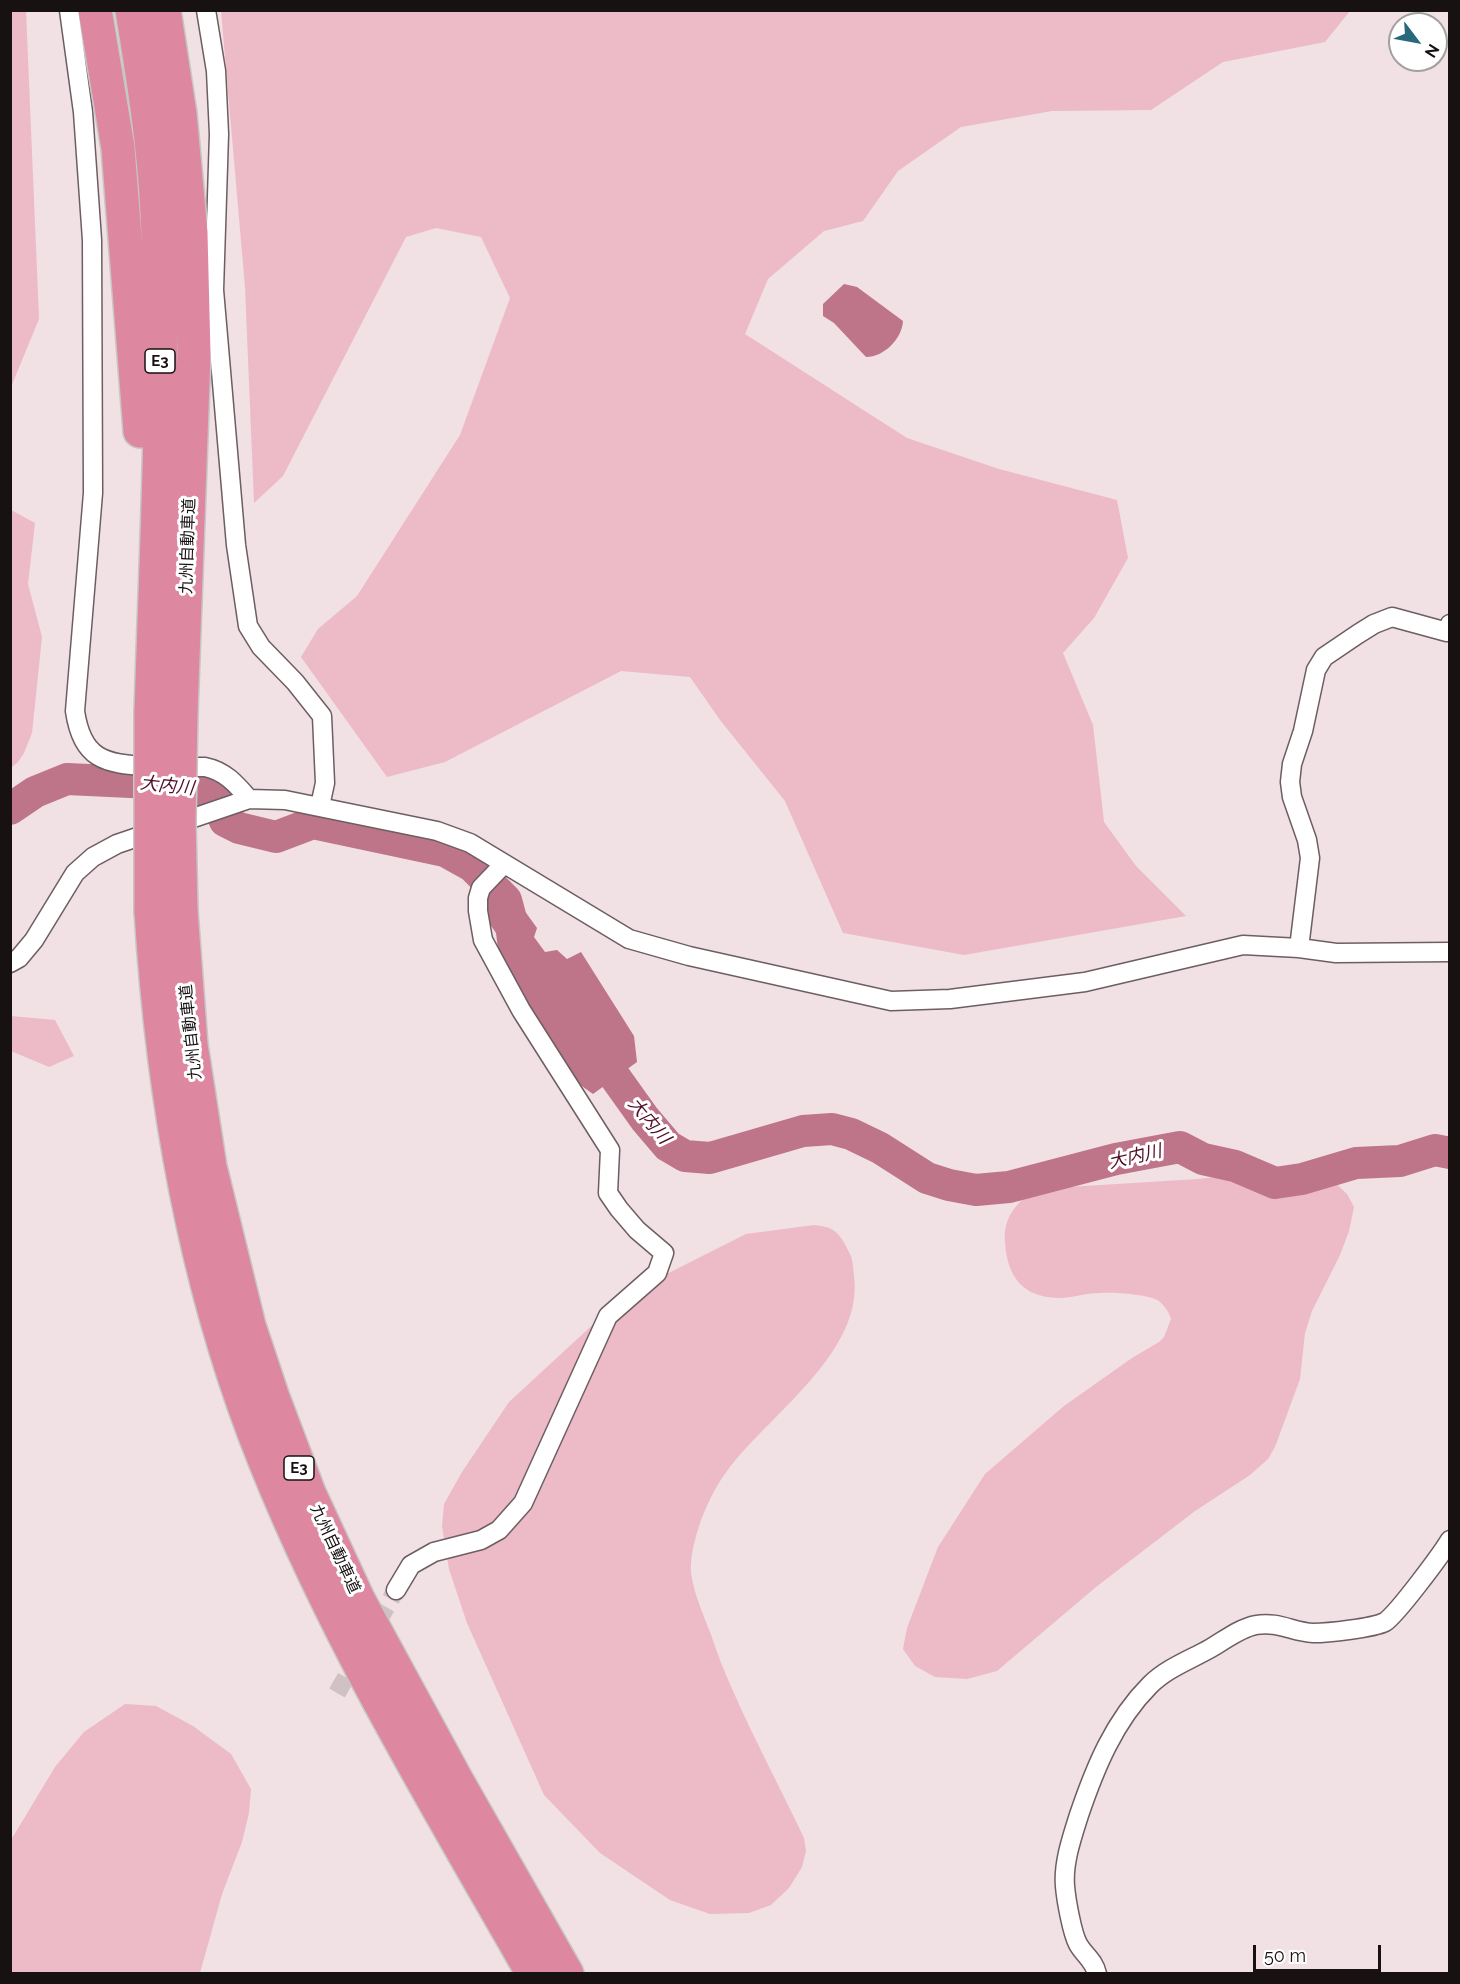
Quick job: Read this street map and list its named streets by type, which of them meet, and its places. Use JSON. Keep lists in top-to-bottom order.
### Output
{
  "streets": {
    "highway": ["E3", "九州自動車道"]
  },
  "water": ["大内川"],
  "scale_bar": "50 m",
  "north": "bottom right"
}
